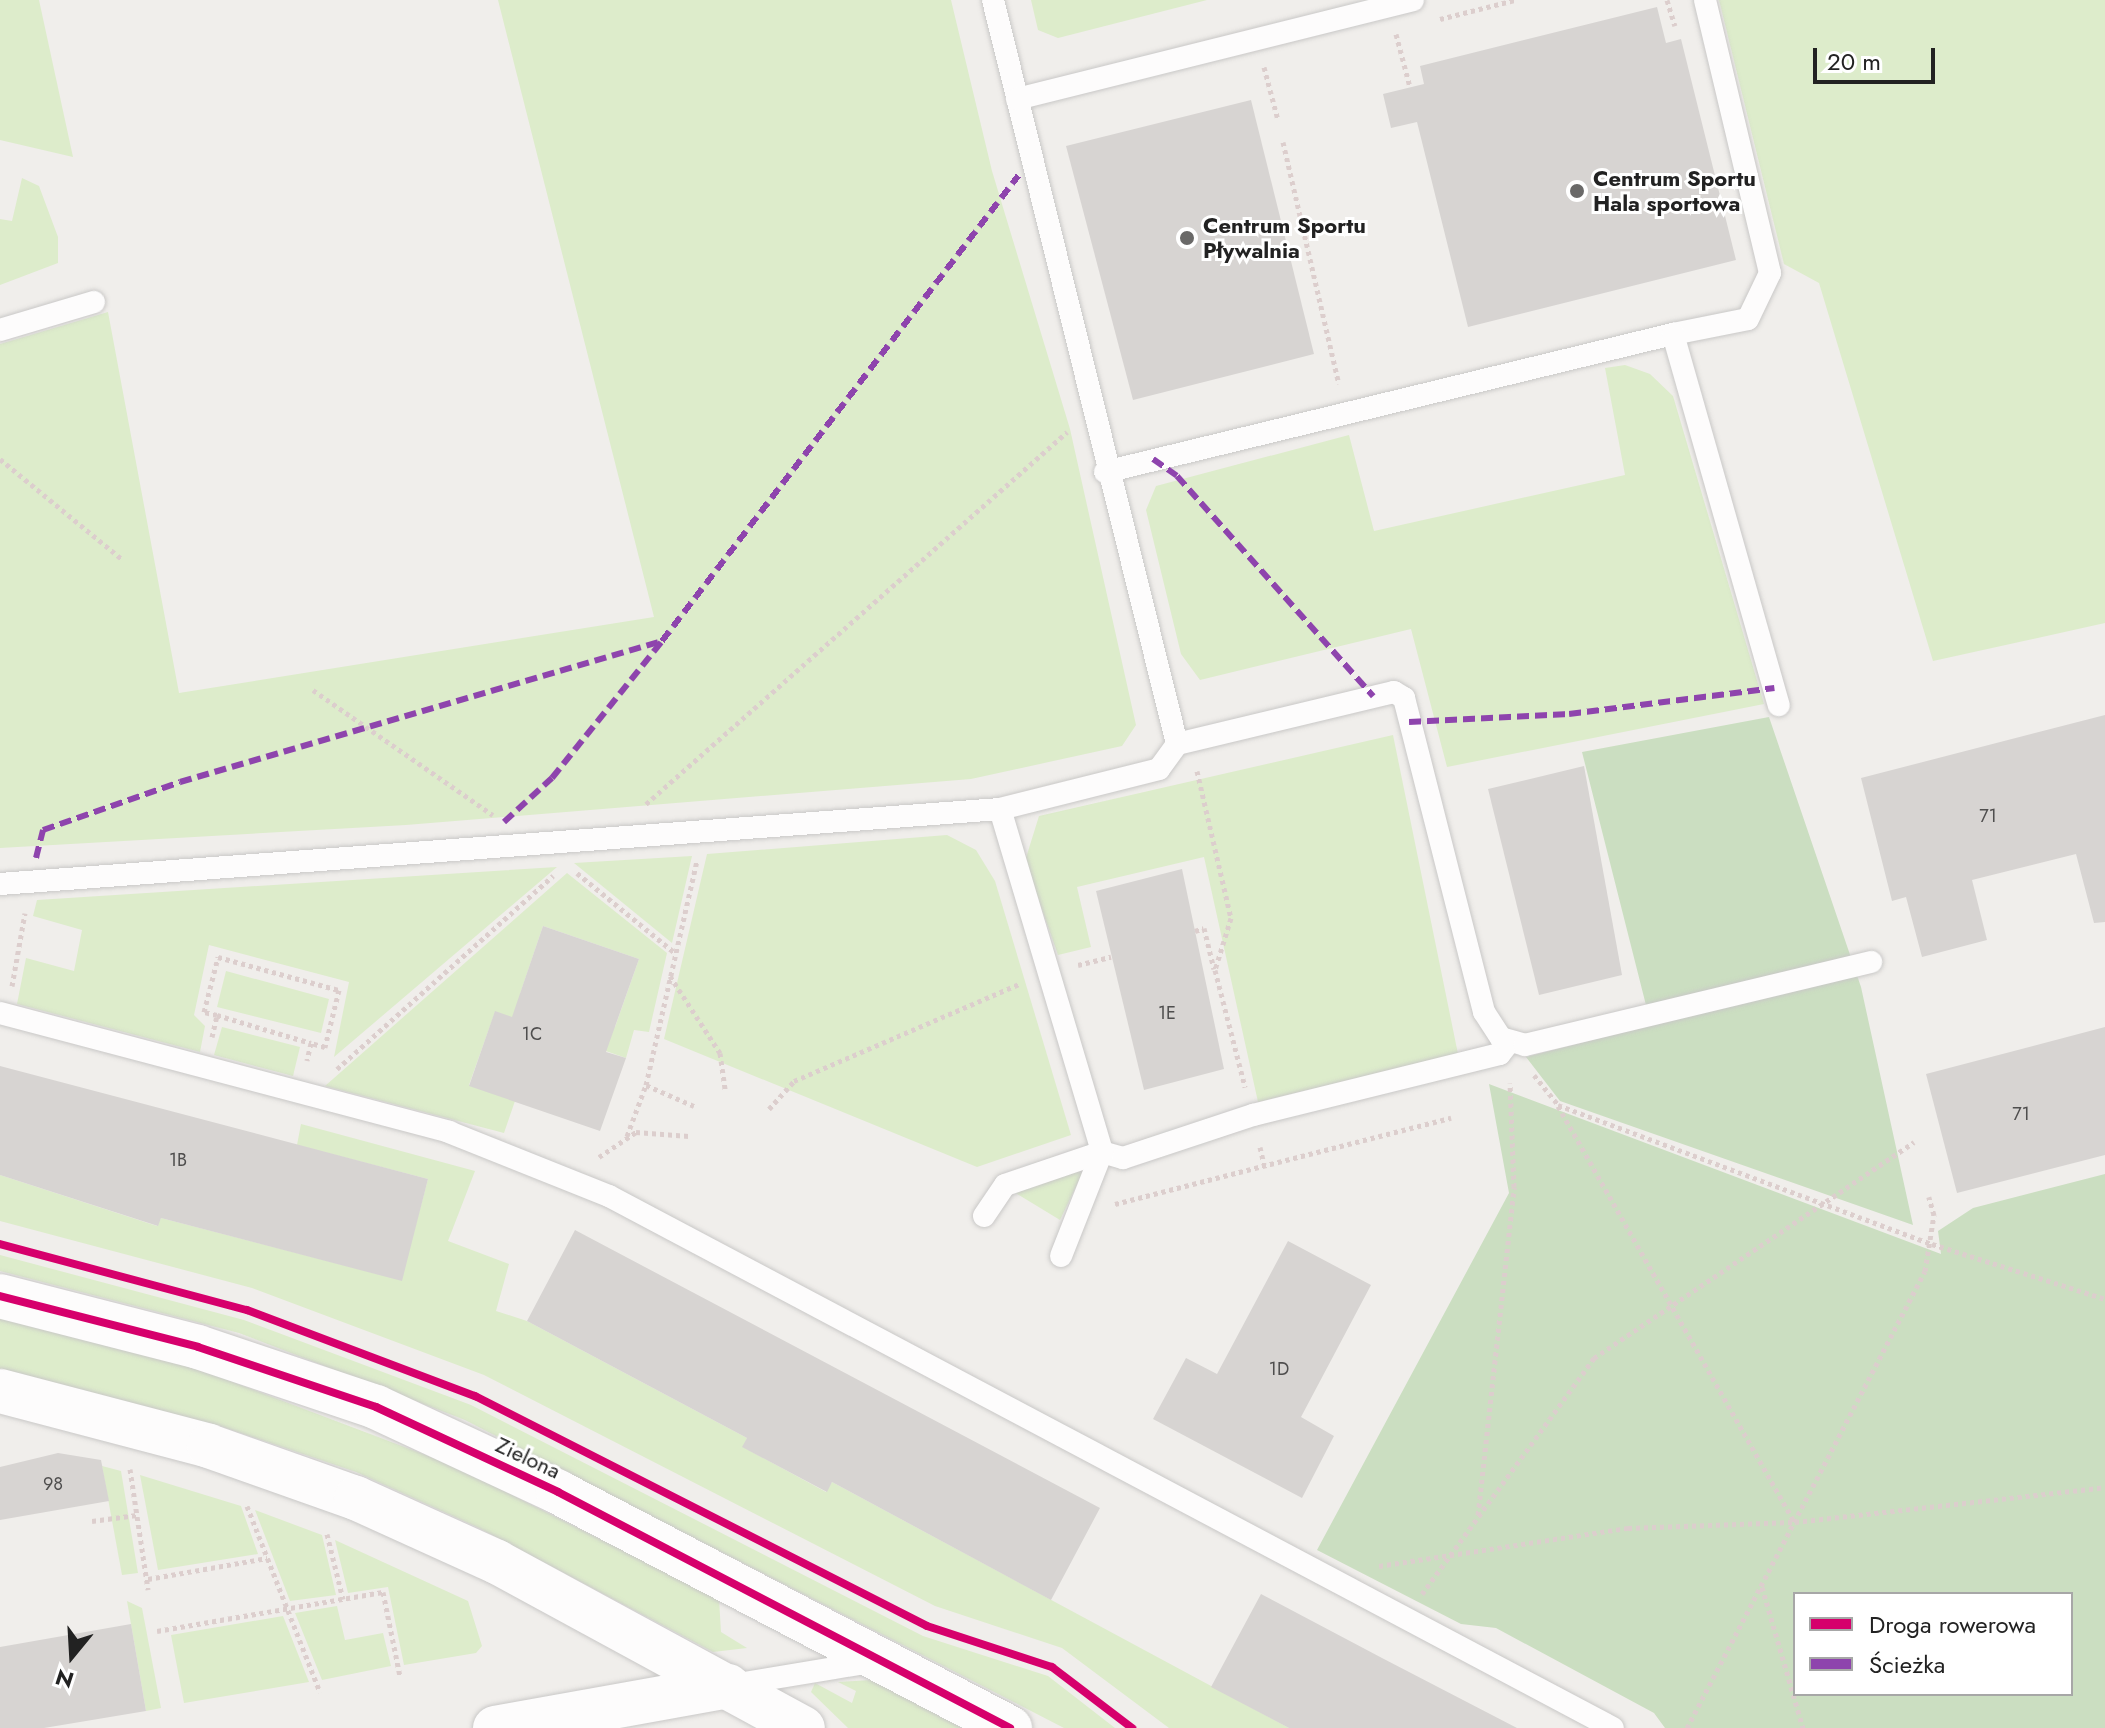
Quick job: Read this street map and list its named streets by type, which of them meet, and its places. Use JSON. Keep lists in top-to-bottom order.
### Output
{
  "streets": {
    "street": ["Zielona"]
  },
  "places": ["Centrum Sportu Hala sportowa", "Centrum Sportu Pływalnia"],
  "house_numbers": [
    "71",
    "1E",
    "1C",
    "71",
    "1B",
    "1D",
    "98"
  ],
  "legend": ["Droga rowerowa", "Ścieżka"],
  "scale_bar": "20 m",
  "north": "bottom"
}
